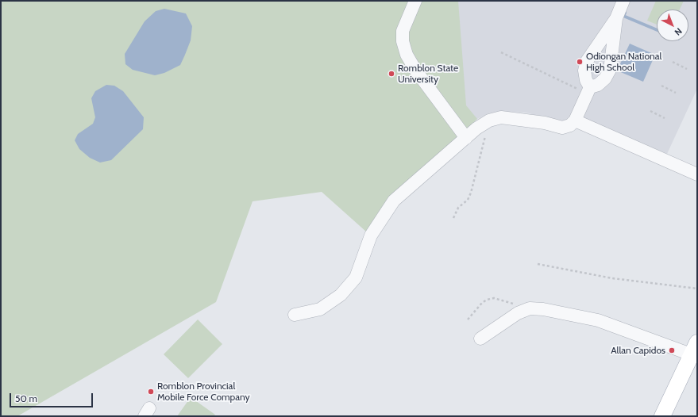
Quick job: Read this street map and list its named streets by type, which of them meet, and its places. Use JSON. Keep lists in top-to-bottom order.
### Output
{
  "places": [
    "Odiongan National High School",
    "Romblon State University",
    "Allan Capidos",
    "Romblon Provincial Mobile Force Company"
  ],
  "scale_bar": "50 m",
  "north": "bottom right"
}
